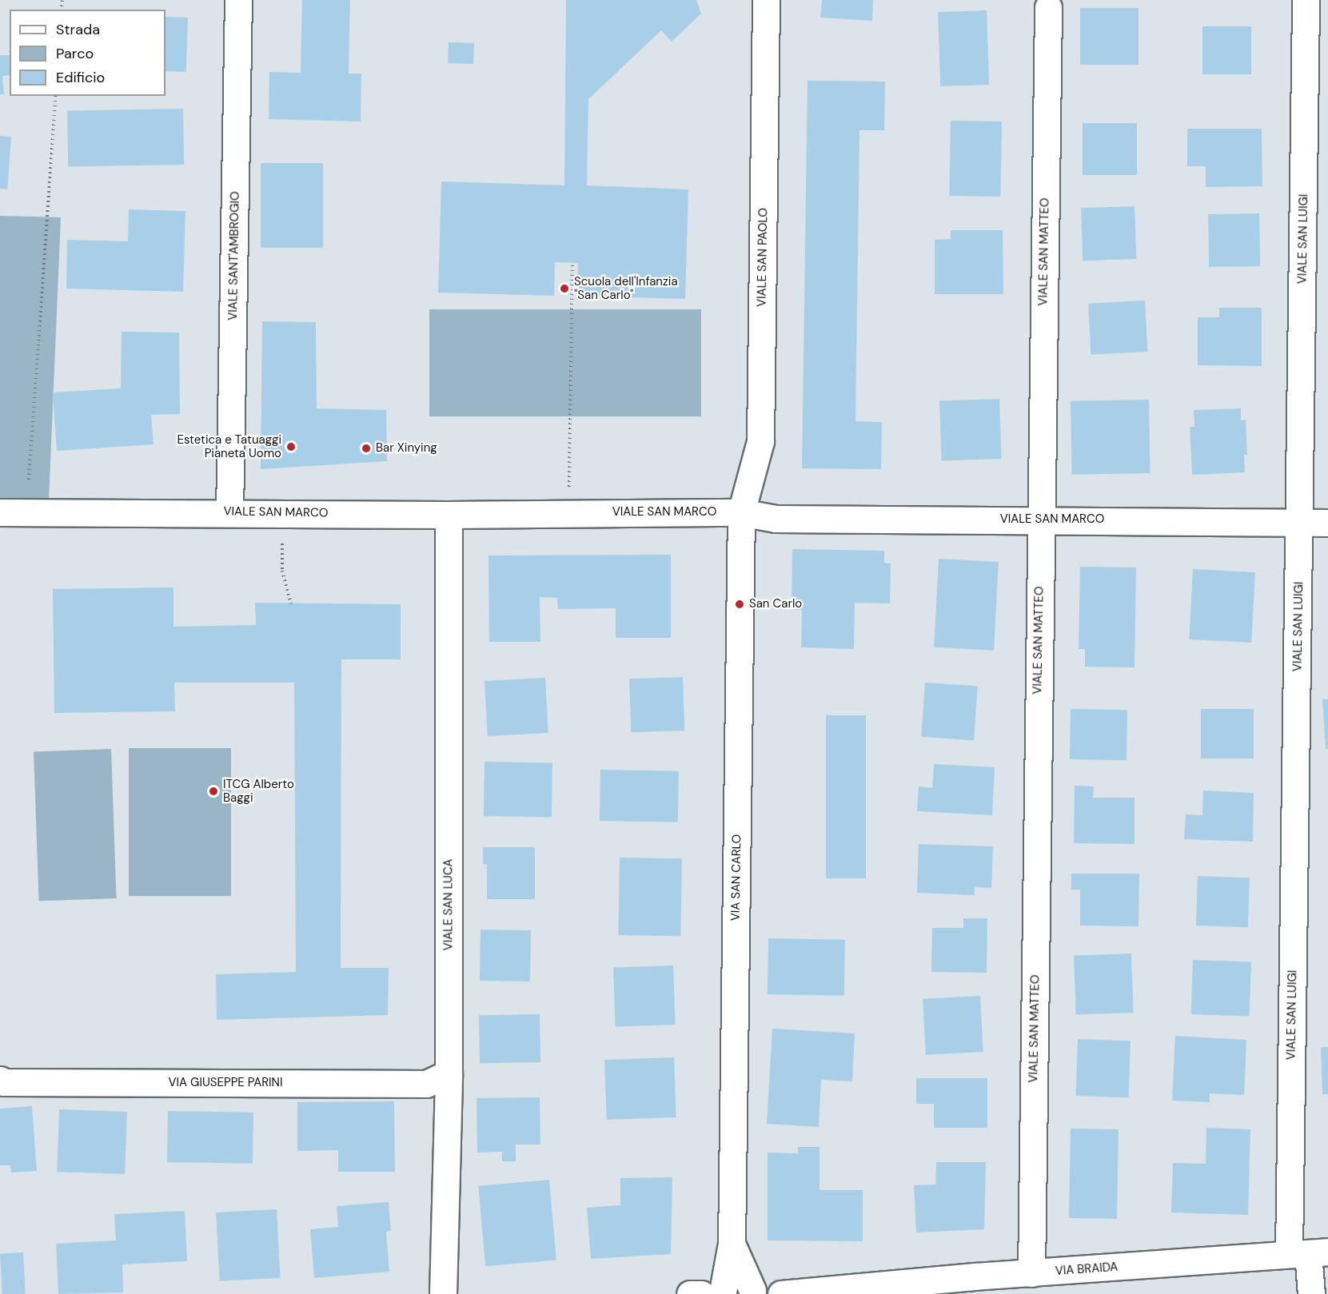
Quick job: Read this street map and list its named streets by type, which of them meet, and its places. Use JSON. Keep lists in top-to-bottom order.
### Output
{
  "streets": {
    "street": [
      "VIALE SAN LUIGI",
      "VIALE SAN MATTEO",
      "VIALE SANT'AMBROGIO",
      "VIALE SAN PAOLO",
      "VIALE SAN MARCO",
      "VIA SAN CARLO",
      "VIALE SAN LUCA",
      "VIA GIUSEPPE PARINI",
      "VIA BRAIDA"
    ]
  },
  "crossings": [
    ["VIALE SAN LUIGI", "VIALE SAN MARCO"],
    ["VIALE SAN LUIGI", "VIA BRAIDA"],
    ["VIALE SAN MATTEO", "VIALE SAN MARCO"],
    ["VIALE SAN MATTEO", "VIA BRAIDA"],
    ["VIALE SANT'AMBROGIO", "VIALE SAN MARCO"],
    ["VIALE SAN PAOLO", "VIALE SAN MARCO"],
    ["VIALE SAN PAOLO", "VIA SAN CARLO"],
    ["VIALE SAN MARCO", "VIA SAN CARLO"],
    ["VIALE SAN MARCO", "VIALE SAN LUCA"],
    ["VIALE SAN LUCA", "VIA GIUSEPPE PARINI"]
  ],
  "places": [
    "Scuola dell'Infanzia \"San Carlo\"",
    "Estetica e Tatuaggi Pianeta Uomo",
    "Bar Xinying",
    "San Carlo",
    "ITCG Alberto Baggi"
  ],
  "legend": ["Strada", "Parco", "Edificio"]
}
